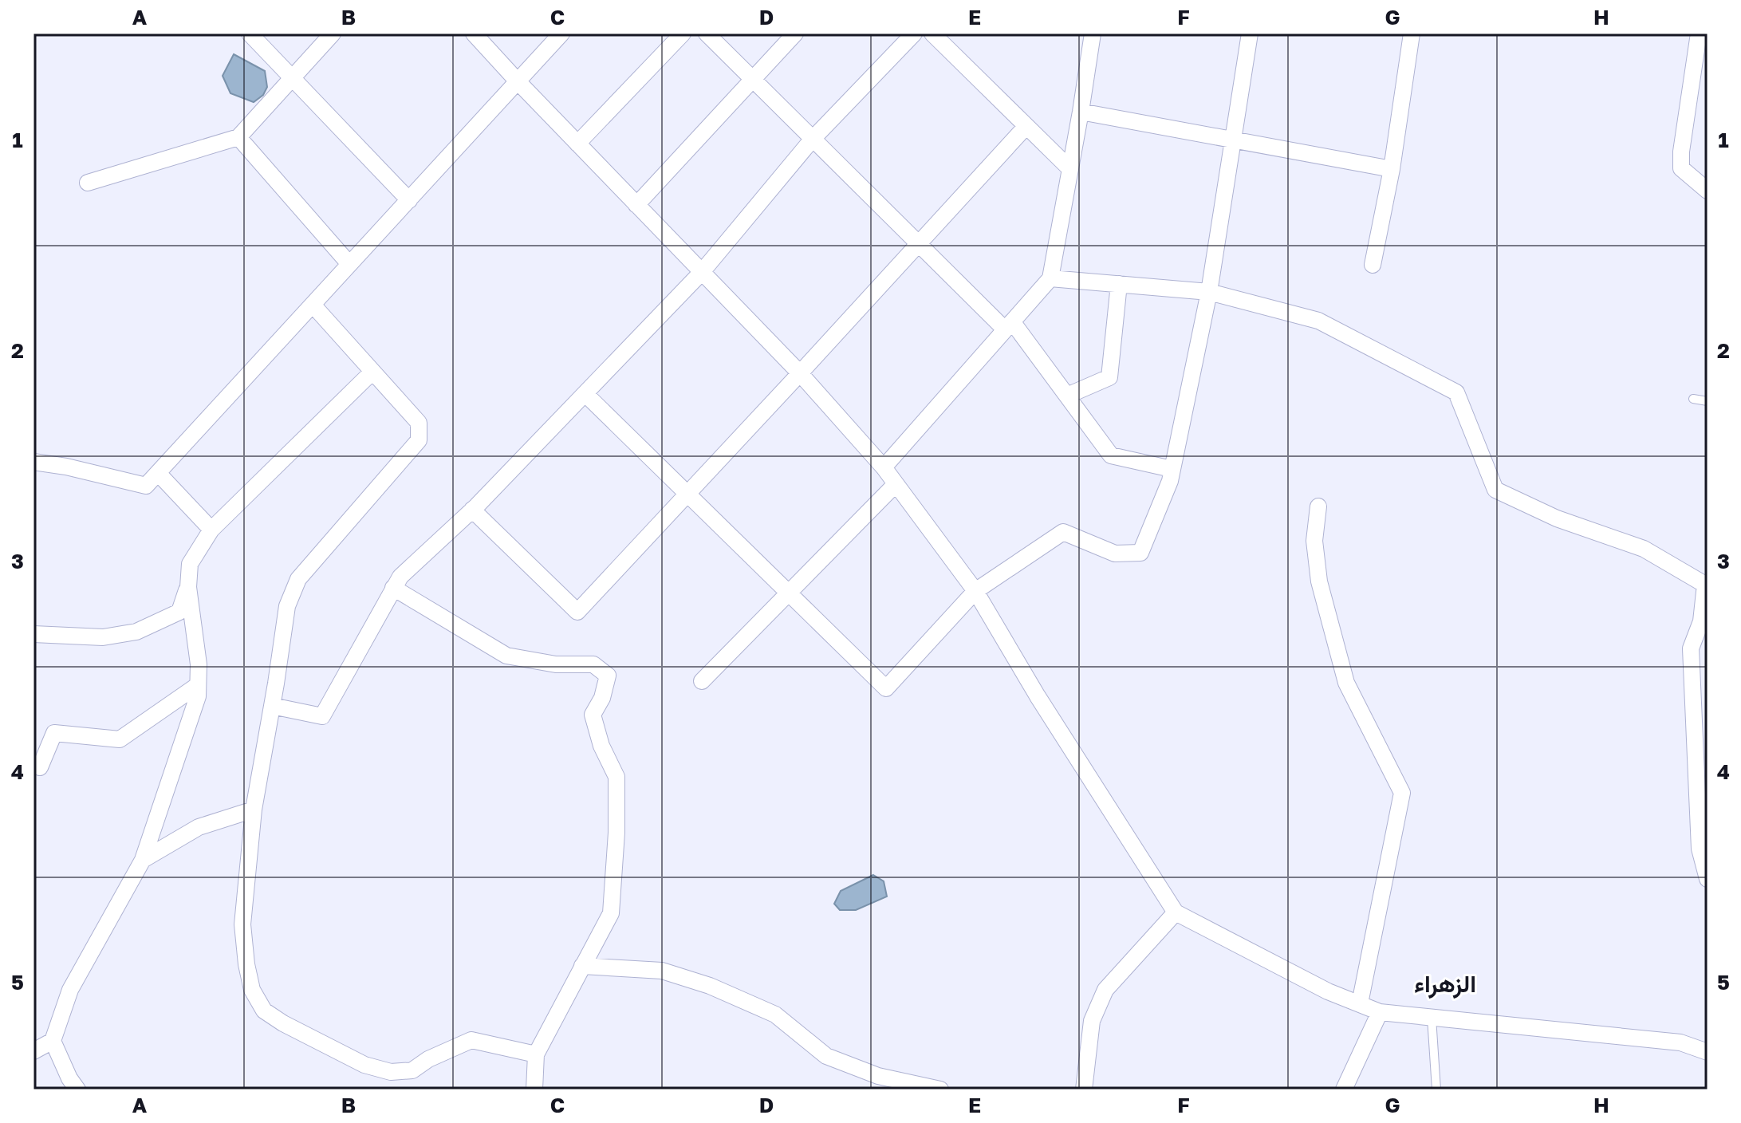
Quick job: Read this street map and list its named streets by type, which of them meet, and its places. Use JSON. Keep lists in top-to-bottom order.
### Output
{
  "districts": ["الزهراء"],
  "grid": {
    "columns": [
      "A",
      "B",
      "C",
      "D",
      "E",
      "F",
      "G",
      "H"
    ],
    "rows": [
      "1",
      "2",
      "3",
      "4",
      "5"
    ]
  }
}
